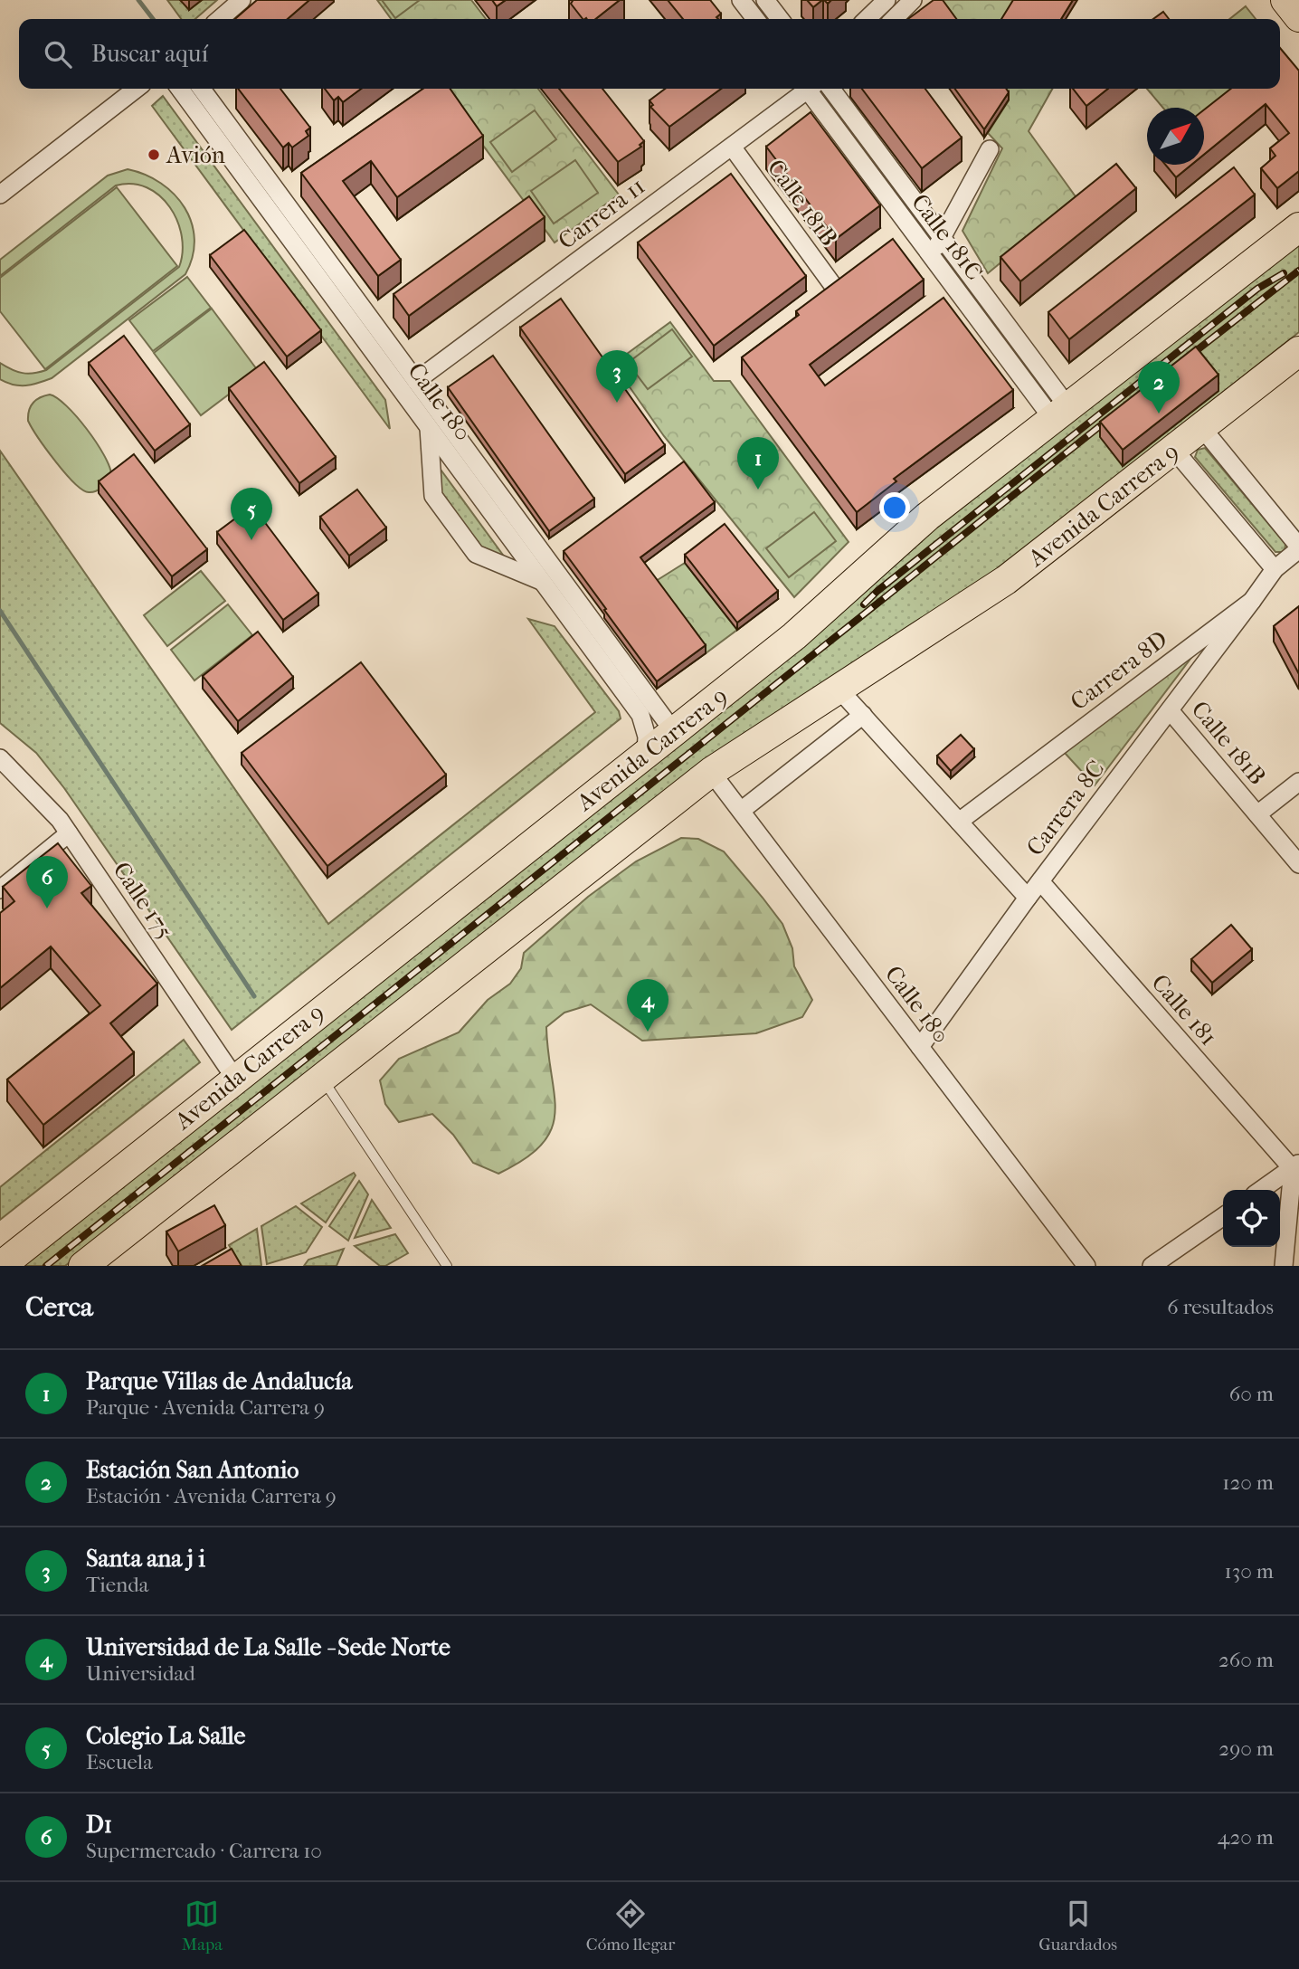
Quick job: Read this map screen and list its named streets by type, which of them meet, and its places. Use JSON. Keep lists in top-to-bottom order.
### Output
{
  "streets": {
    "main road": ["Avenida Carrera 9"],
    "street": [
      "Calle 181B",
      "Carrera 11",
      "Calle 181C",
      "Calle 180",
      "Carrera 8D",
      "Carrera 8C",
      "Calle 175",
      "Calle 181"
    ]
  },
  "crossings": [
    ["Calle 181B", "Carrera 11"],
    ["Calle 181B", "Carrera 8C"],
    ["Carrera 11", "Calle 180"],
    ["Calle 181C", "Avenida Carrera 9"],
    ["Calle 180", "Avenida Carrera 9"],
    ["Calle 180", "Carrera 8C"],
    ["Avenida Carrera 9", "Calle 175"],
    ["Carrera 8D", "Carrera 8C"],
    ["Carrera 8C", "Calle 181"]
  ],
  "places": ["Avión"],
  "north": "top right",
  "page": {
    "search": "Buscar aquí",
    "pins": [
      "3",
      "2",
      "1",
      "5",
      "6",
      "4"
    ],
    "heading": ["Cerca", "6 resultados"],
    "list": [
      {
        "mark": "1",
        "name": "Parque Villas de Andalucía",
        "note": "Parque · Avenida Carrera 9",
        "value": "60 m"
      },
      {
        "mark": "2",
        "name": "Estación San Antonio",
        "note": "Estación · Avenida Carrera 9",
        "value": "120 m"
      },
      {
        "mark": "3",
        "name": "Santa ana j i",
        "note": "Tienda",
        "value": "130 m"
      },
      {
        "mark": "4",
        "name": "Universidad de La Salle - Sede Norte",
        "note": "Universidad",
        "value": "260 m"
      },
      {
        "mark": "5",
        "name": "Colegio La Salle",
        "note": "Escuela",
        "value": "290 m"
      },
      {
        "mark": "6",
        "name": "D1",
        "note": "Supermercado · Carrera 10",
        "value": "420 m"
      }
    ],
    "nav": ["Mapa", "Cómo llegar", "Guardados"]
  }
}
